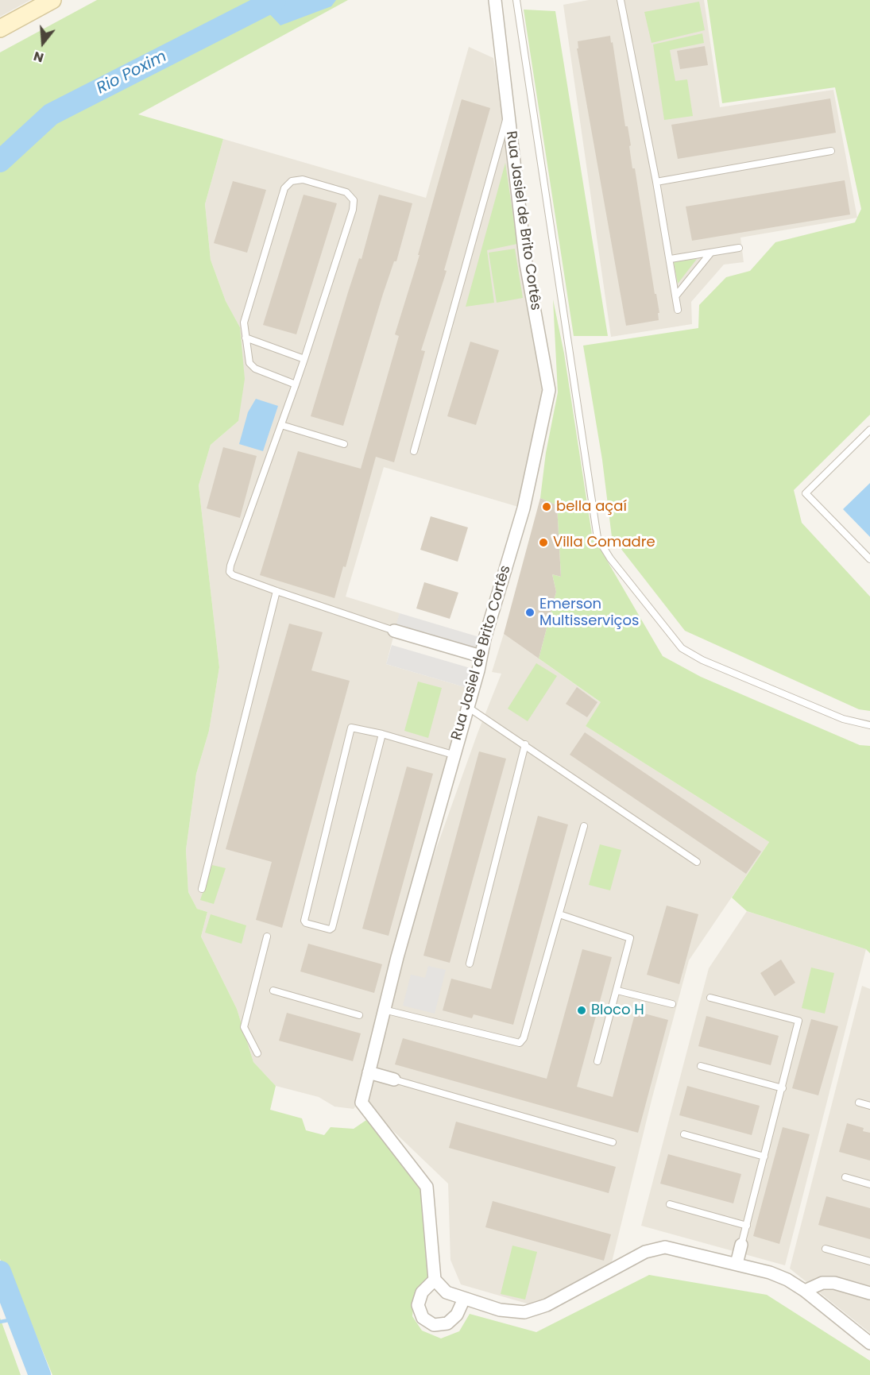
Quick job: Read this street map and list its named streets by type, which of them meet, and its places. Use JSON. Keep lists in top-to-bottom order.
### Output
{
  "streets": {
    "street": ["Rua Jasiel de Brito Cortês"]
  },
  "water": ["Rio Poxim"],
  "places": [
    "bella açaí",
    "Villa Comadre",
    "Emerson Multisserviços",
    "Bloco H"
  ],
  "north": "bottom"
}
